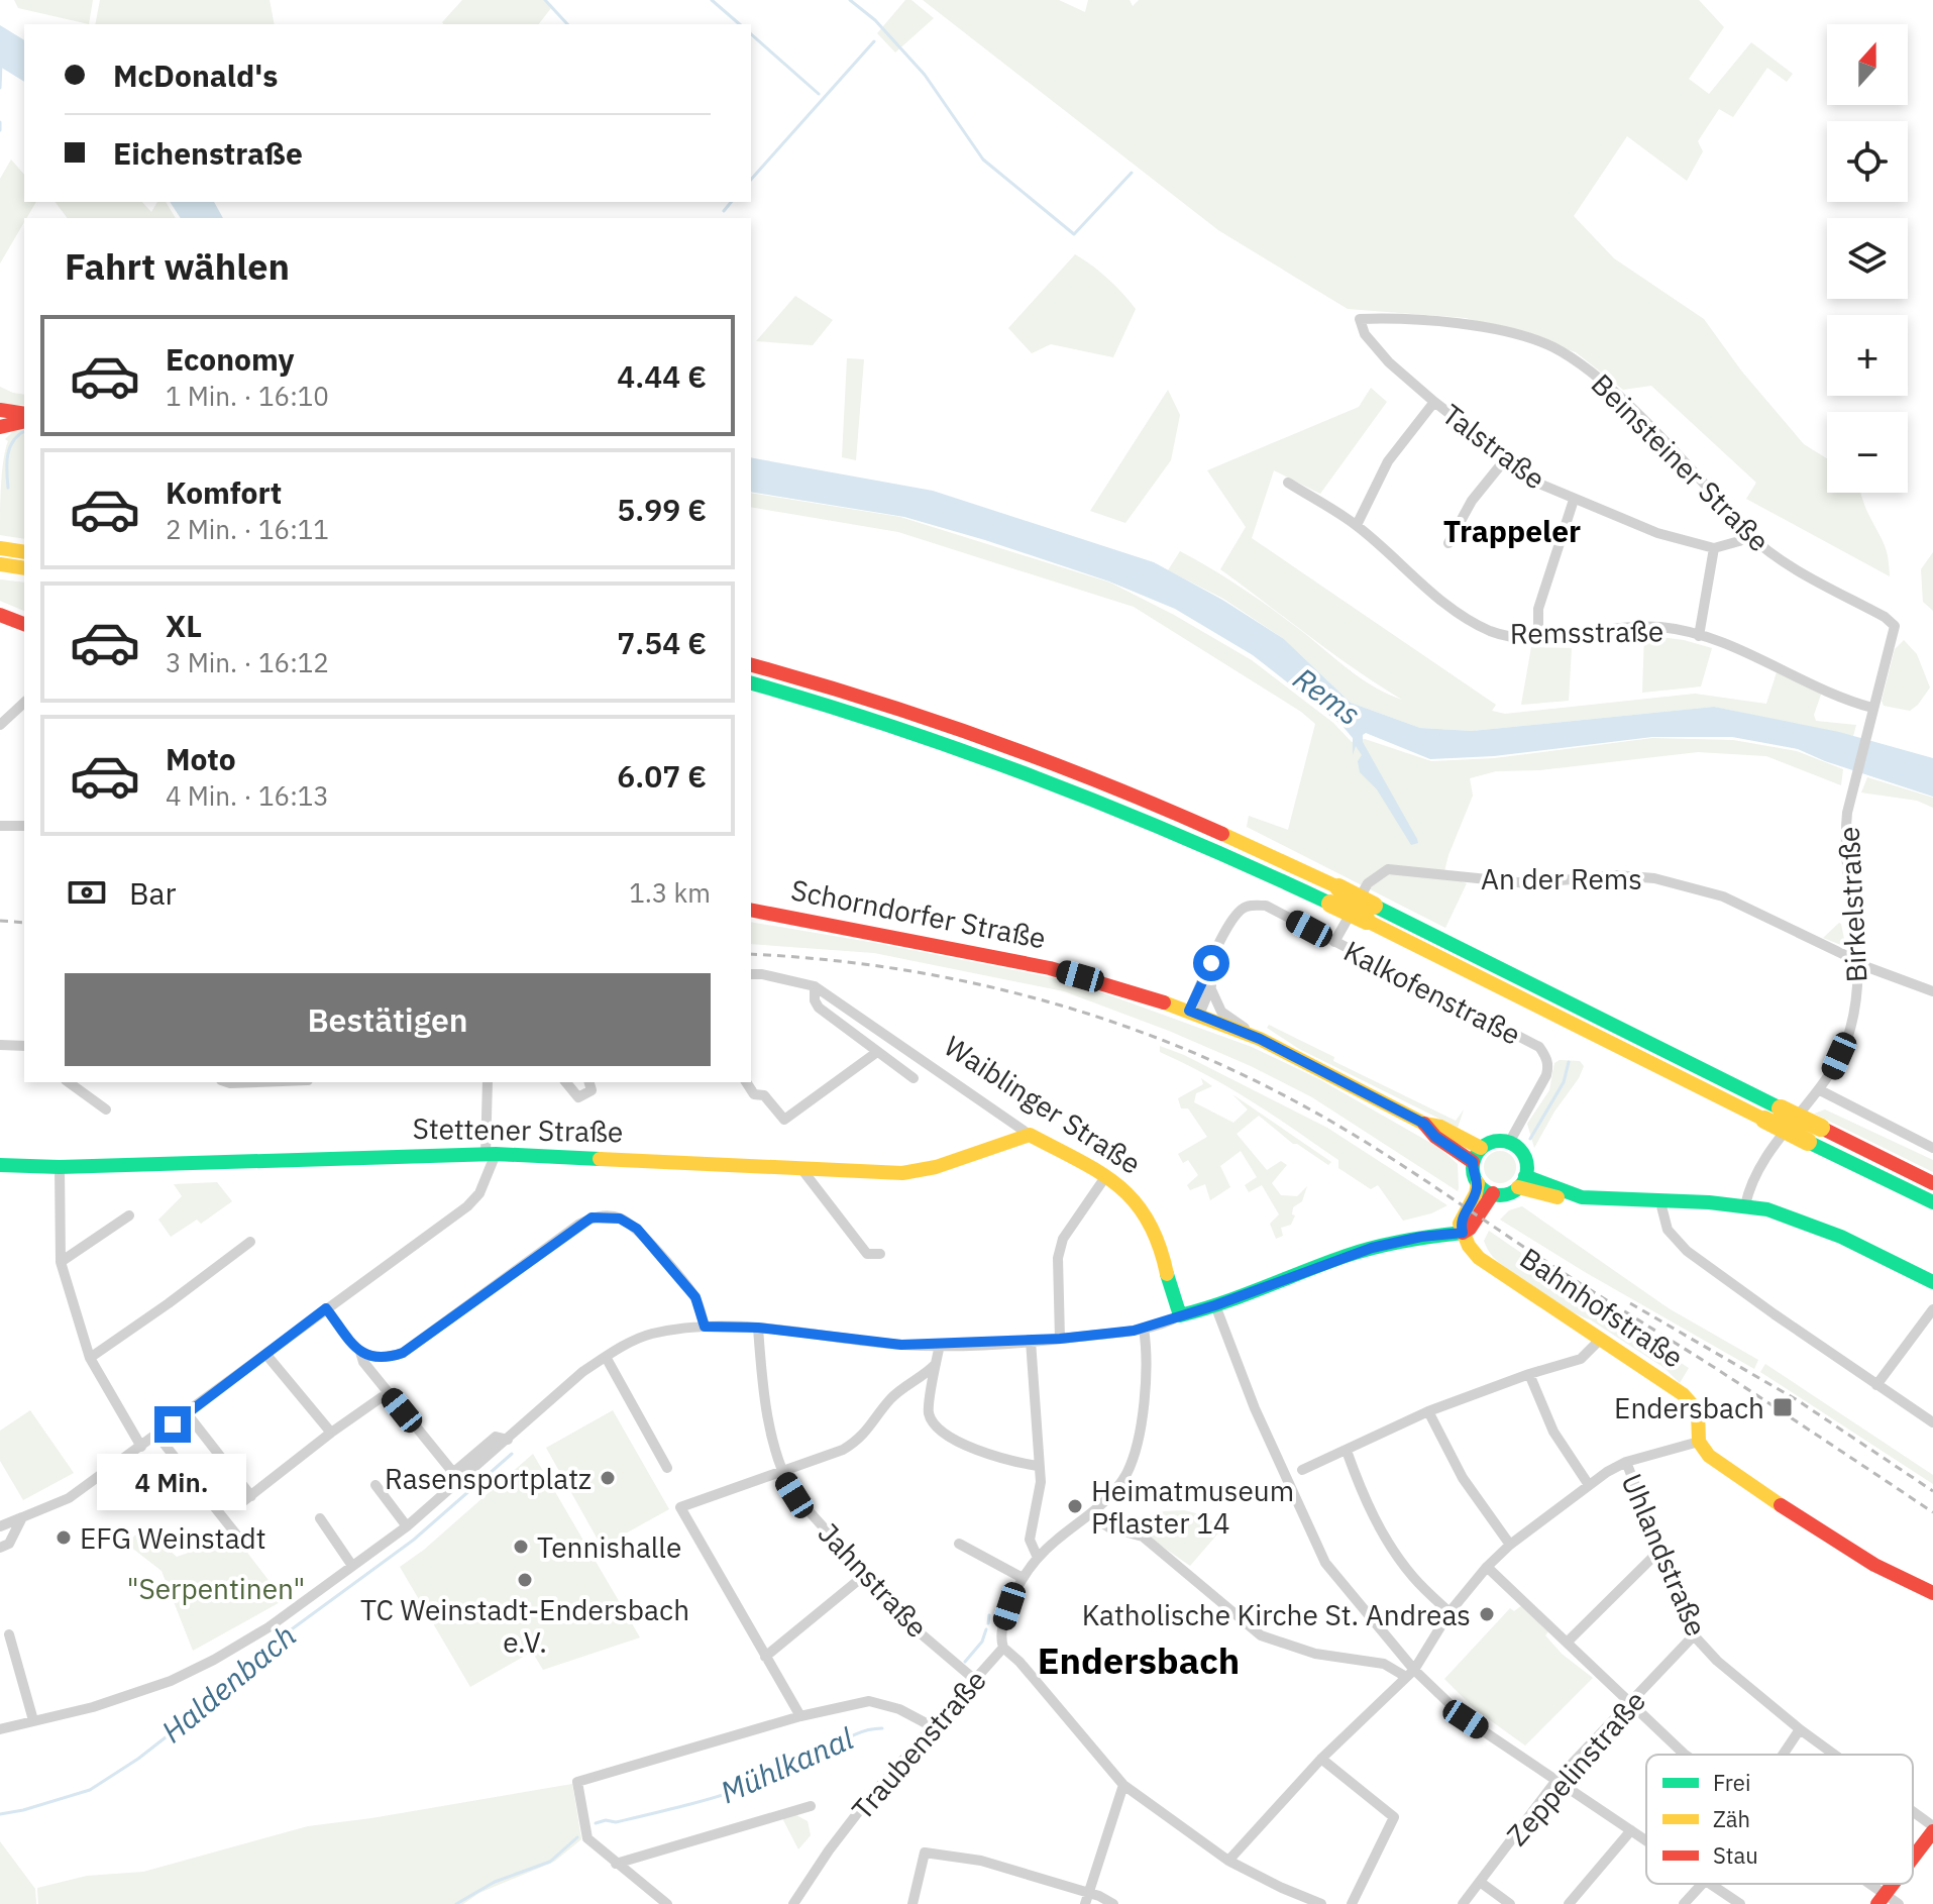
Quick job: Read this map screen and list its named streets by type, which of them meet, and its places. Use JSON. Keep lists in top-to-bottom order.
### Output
{
  "streets": {
    "main road": [
      "Schorndorfer Straße",
      "Waiblinger Straße",
      "Stettener Straße",
      "Bahnhofstraße"
    ],
    "street": [
      "Talstraße",
      "Beinsteiner Straße",
      "Remsstraße",
      "An der Rems",
      "Birkelstraße",
      "Kalkofenstraße",
      "Uhlandstraße",
      "Jahnstraße",
      "Traubenstraße",
      "Zeppelinstraße"
    ]
  },
  "crossings": [
    ["Talstraße", "Beinsteiner Straße"],
    ["Beinsteiner Straße", "Birkelstraße"],
    ["Remsstraße", "Birkelstraße"],
    ["An der Rems", "Birkelstraße"],
    ["An der Rems", "Kalkofenstraße"],
    ["Schorndorfer Straße", "Kalkofenstraße"],
    ["Waiblinger Straße", "Stettener Straße"],
    ["Uhlandstraße", "Zeppelinstraße"],
    ["Jahnstraße", "Traubenstraße"]
  ],
  "districts": ["Trappeler", "Endersbach"],
  "water": ["Rems", "Haldenbach", "Mühlkanal"],
  "parks": ["\"Serpentinen\""],
  "places": {
    "transit": ["Endersbach"],
    "other": [
      "Rasensportplatz",
      "Heimatmuseum Pflaster 14",
      "EFG Weinstadt",
      "Tennishalle",
      "TC Weinstadt-Endersbach e.V.",
      "Katholische Kirche St. Andreas"
    ]
  },
  "legend": ["Frei", "Zäh", "Stau"],
  "north": "top",
  "page": {
    "map_buttons": ["+", "−"],
    "banner": ["McDonald's", "Eichenstraße"],
    "heading": "Fahrt wählen",
    "list": [
      {
        "name": "Economy",
        "note": "1 Min. · 16:10",
        "value": "4.44 €"
      },
      {
        "name": "Komfort",
        "note": "2 Min. · 16:11",
        "value": "5.99 €"
      },
      {
        "name": "XL",
        "note": "3 Min. · 16:12",
        "value": "7.54 €"
      },
      {
        "name": "Moto",
        "note": "4 Min. · 16:13",
        "value": "6.07 €"
      }
    ],
    "pay": ["Bar", "1.3 km"],
    "buttons": "Bestätigen",
    "bubble": "4 Min."
  }
}
